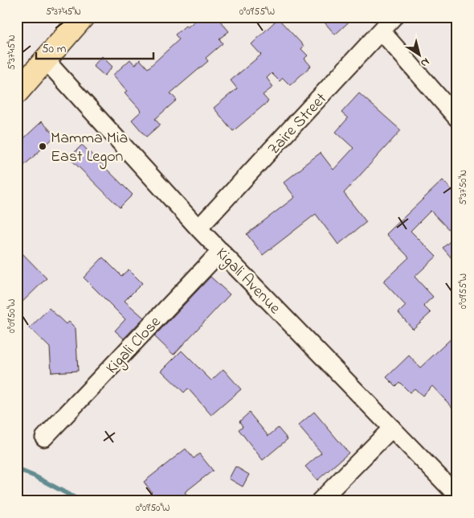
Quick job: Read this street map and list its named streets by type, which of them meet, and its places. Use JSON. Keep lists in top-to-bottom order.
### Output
{
  "streets": {
    "street": ["Zaire Street", "Kigali Avenue", "Kigali Close"]
  },
  "crossings": [
    ["Zaire Street", "Kigali Avenue"],
    ["Kigali Avenue", "Kigali Close"]
  ],
  "places": ["Mamma Mia East Legon"],
  "scale_bar": "50 m",
  "north": "bottom right",
  "coordinates": [
    "5°37'45\"N",
    "0°09'55\"W",
    "5°37'50\"N",
    "0°09'50\"W"
  ]
}
